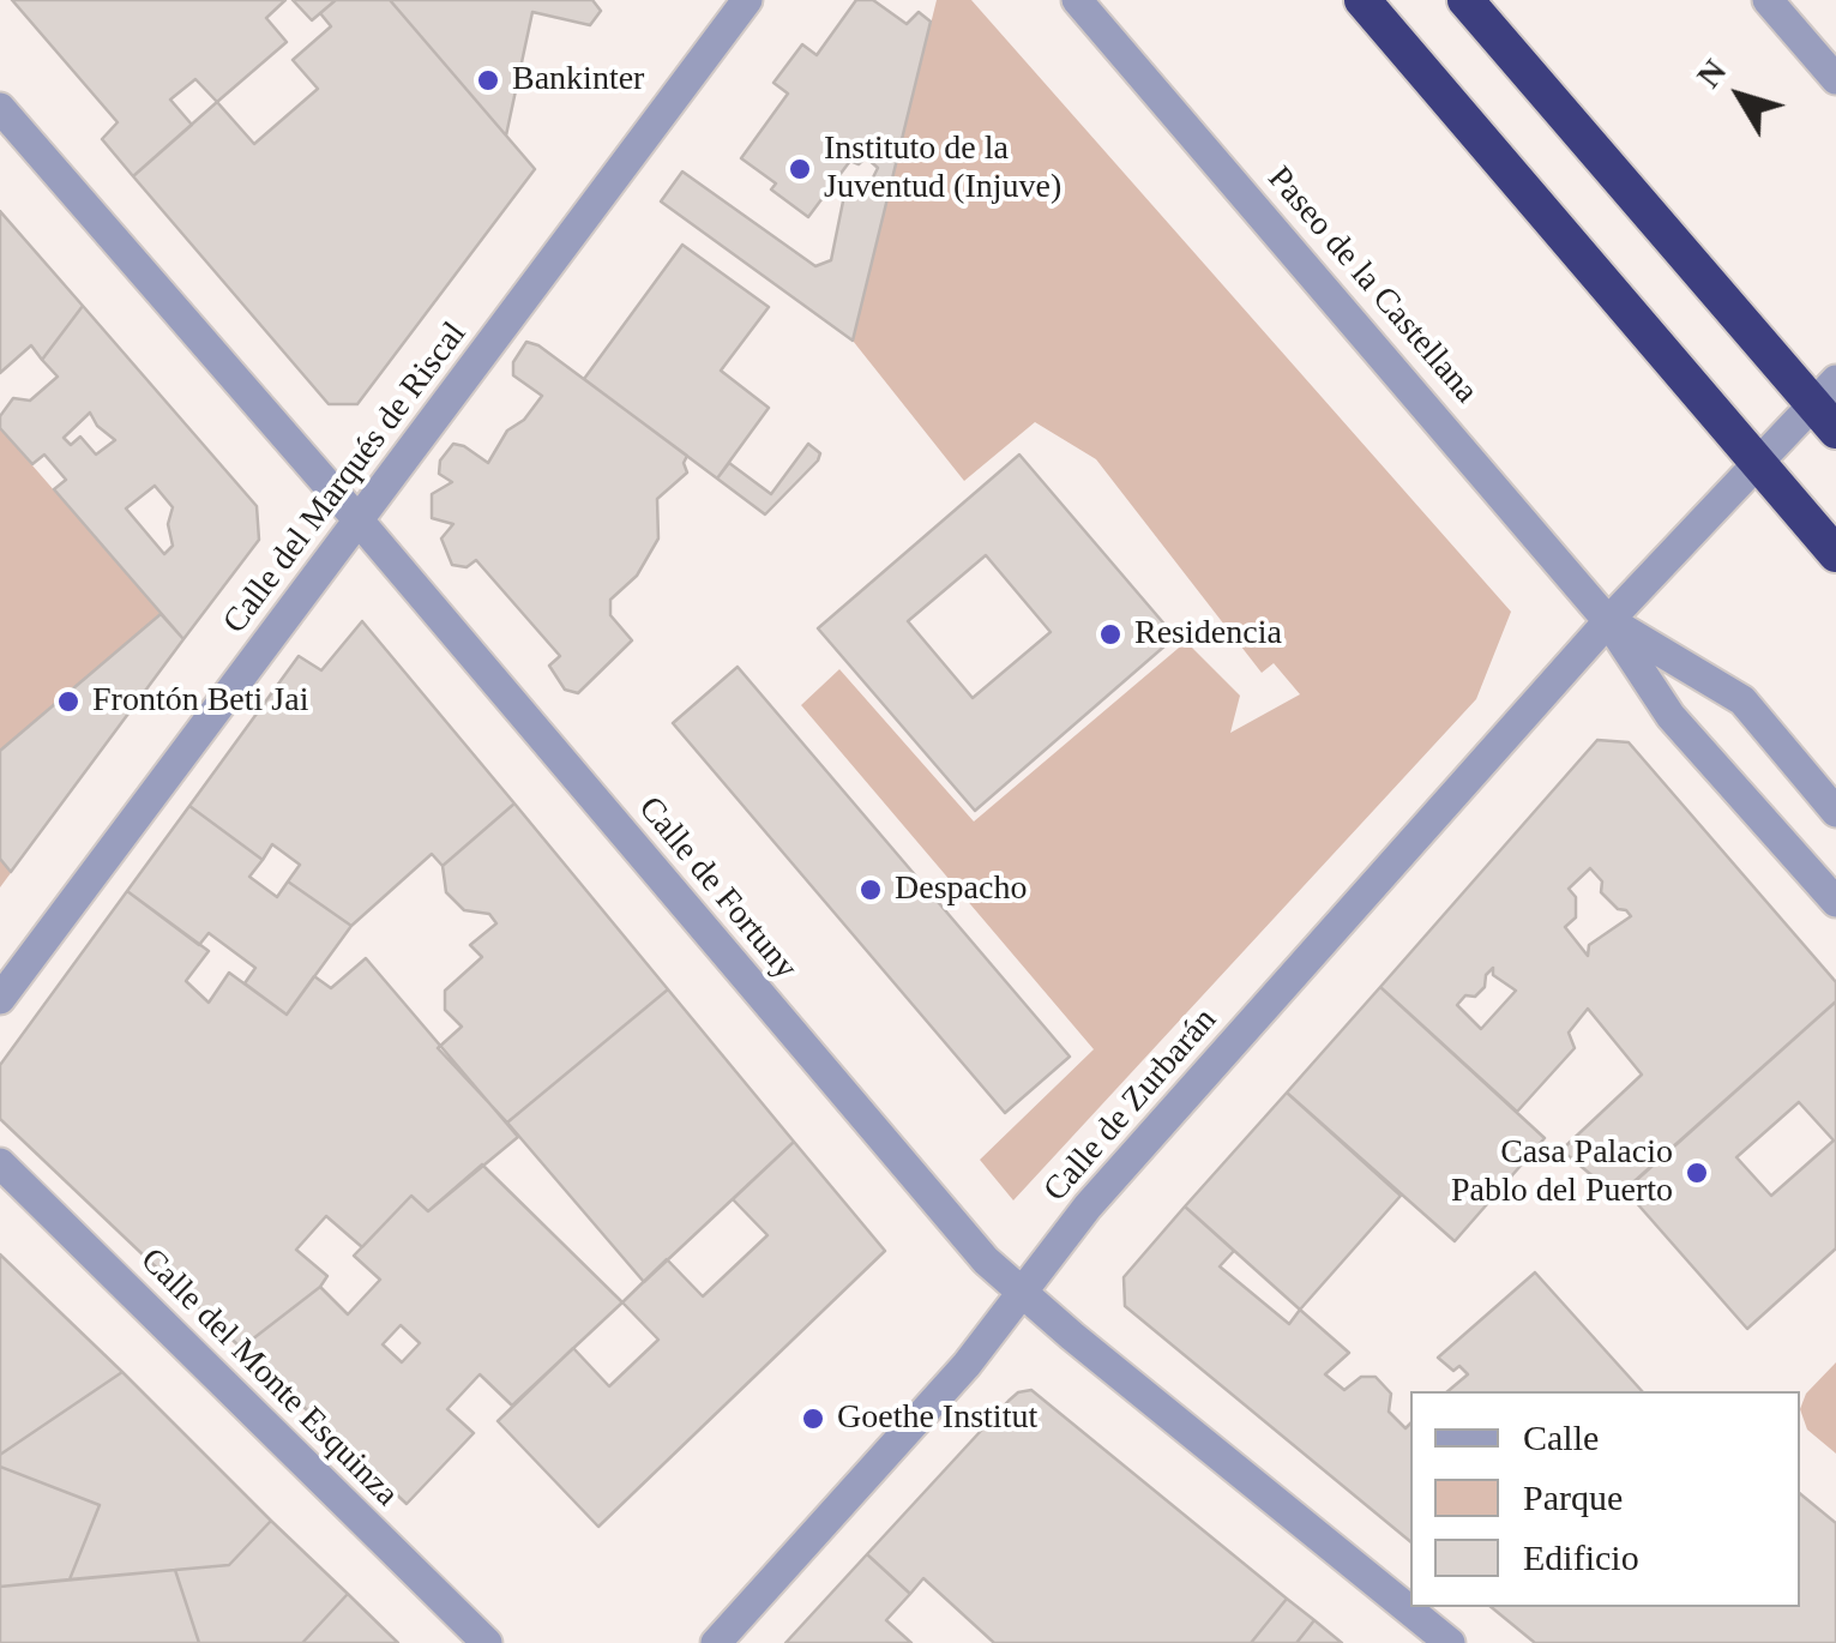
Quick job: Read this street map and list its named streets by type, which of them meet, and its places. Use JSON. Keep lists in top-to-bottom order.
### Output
{
  "streets": {
    "street": [
      "Paseo de la Castellana",
      "Calle del Marqués de Riscal",
      "Calle de Fortuny",
      "Calle de Zurbarán",
      "Calle del Monte Esquinza"
    ]
  },
  "crossings": [
    ["Paseo de la Castellana", "Calle de Zurbarán"],
    ["Calle del Marqués de Riscal", "Calle de Fortuny"],
    ["Calle de Fortuny", "Calle de Zurbarán"]
  ],
  "places": [
    "Bankinter",
    "Instituto de la Juventud (Injuve)",
    "Residencia",
    "Frontón Beti Jai",
    "Despacho",
    "Casa Palacio Pablo del Puerto",
    "Goethe Institut"
  ],
  "legend": ["Calle", "Parque", "Edificio"],
  "north": "top left"
}
